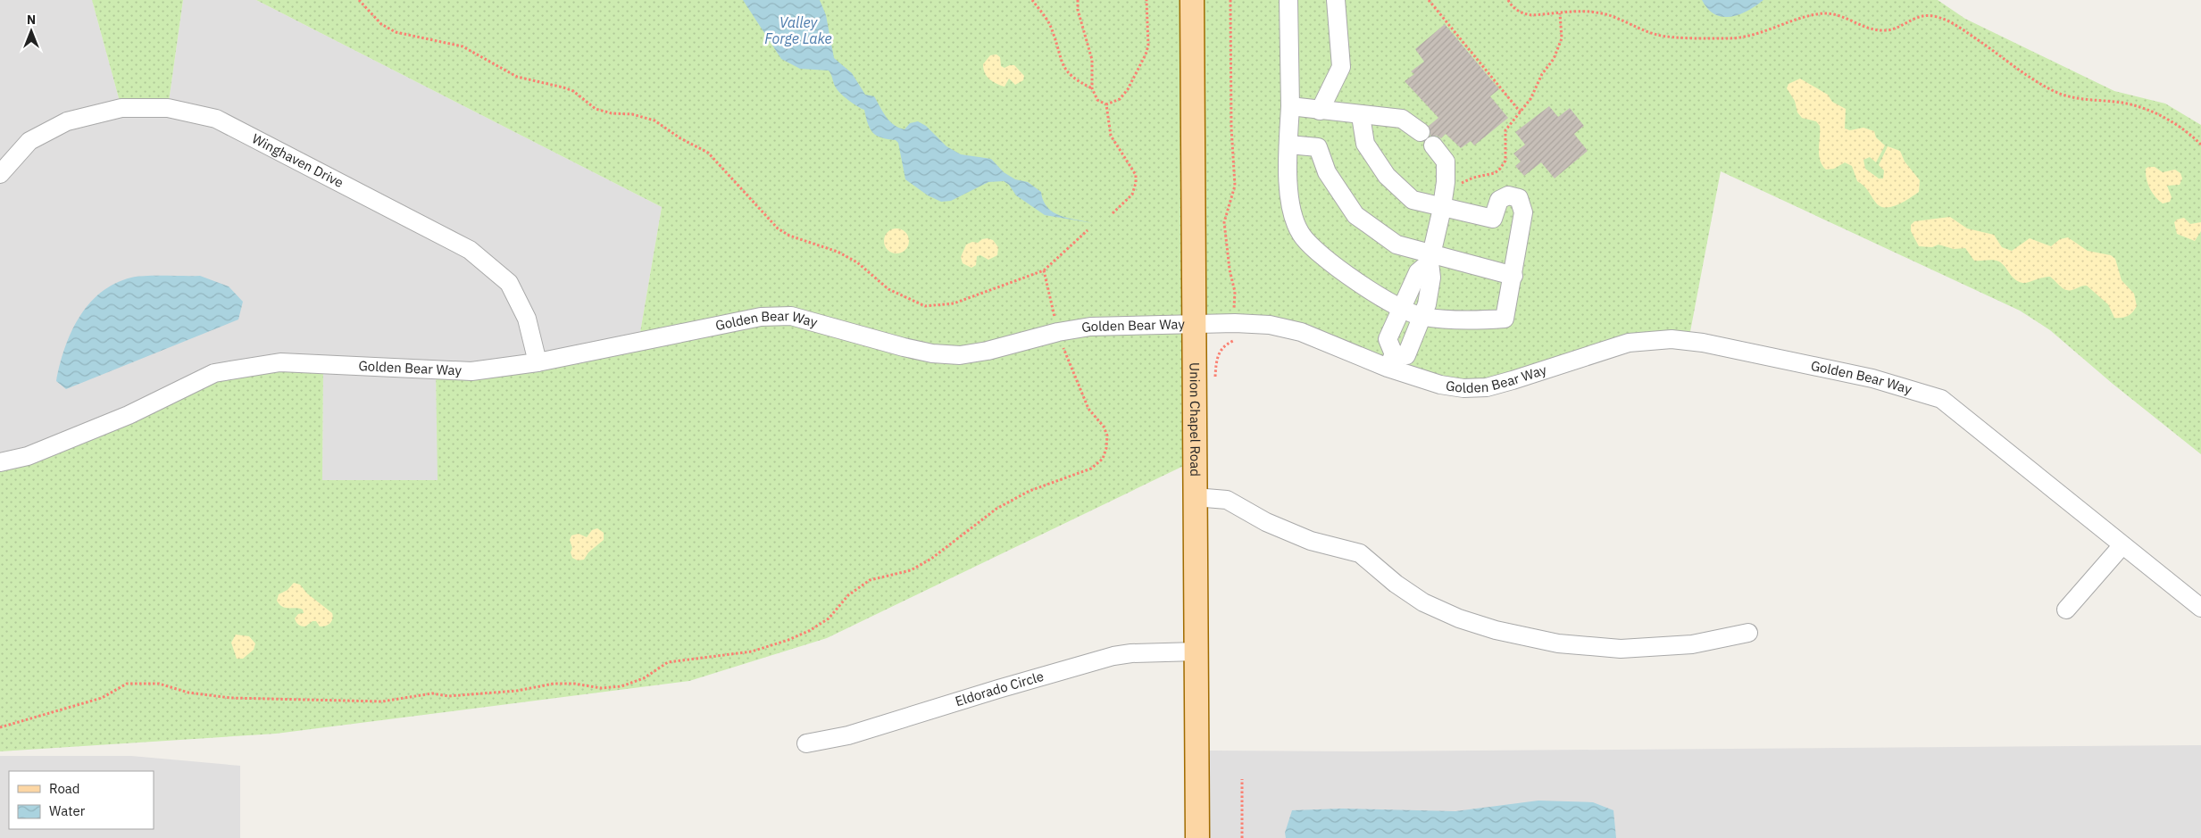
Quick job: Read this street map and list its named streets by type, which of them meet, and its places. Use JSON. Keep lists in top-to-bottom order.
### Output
{
  "streets": {
    "main road": ["Union Chapel Road"],
    "street": ["Winghaven Drive", "Golden Bear Way", "Eldorado Circle"]
  },
  "crossings": [
    ["Winghaven Drive", "Golden Bear Way"],
    ["Golden Bear Way", "Union Chapel Road"],
    ["Union Chapel Road", "Eldorado Circle"]
  ],
  "water": ["Valley Forge Lake"],
  "legend": ["Road", "Water"],
  "north": "top"
}
